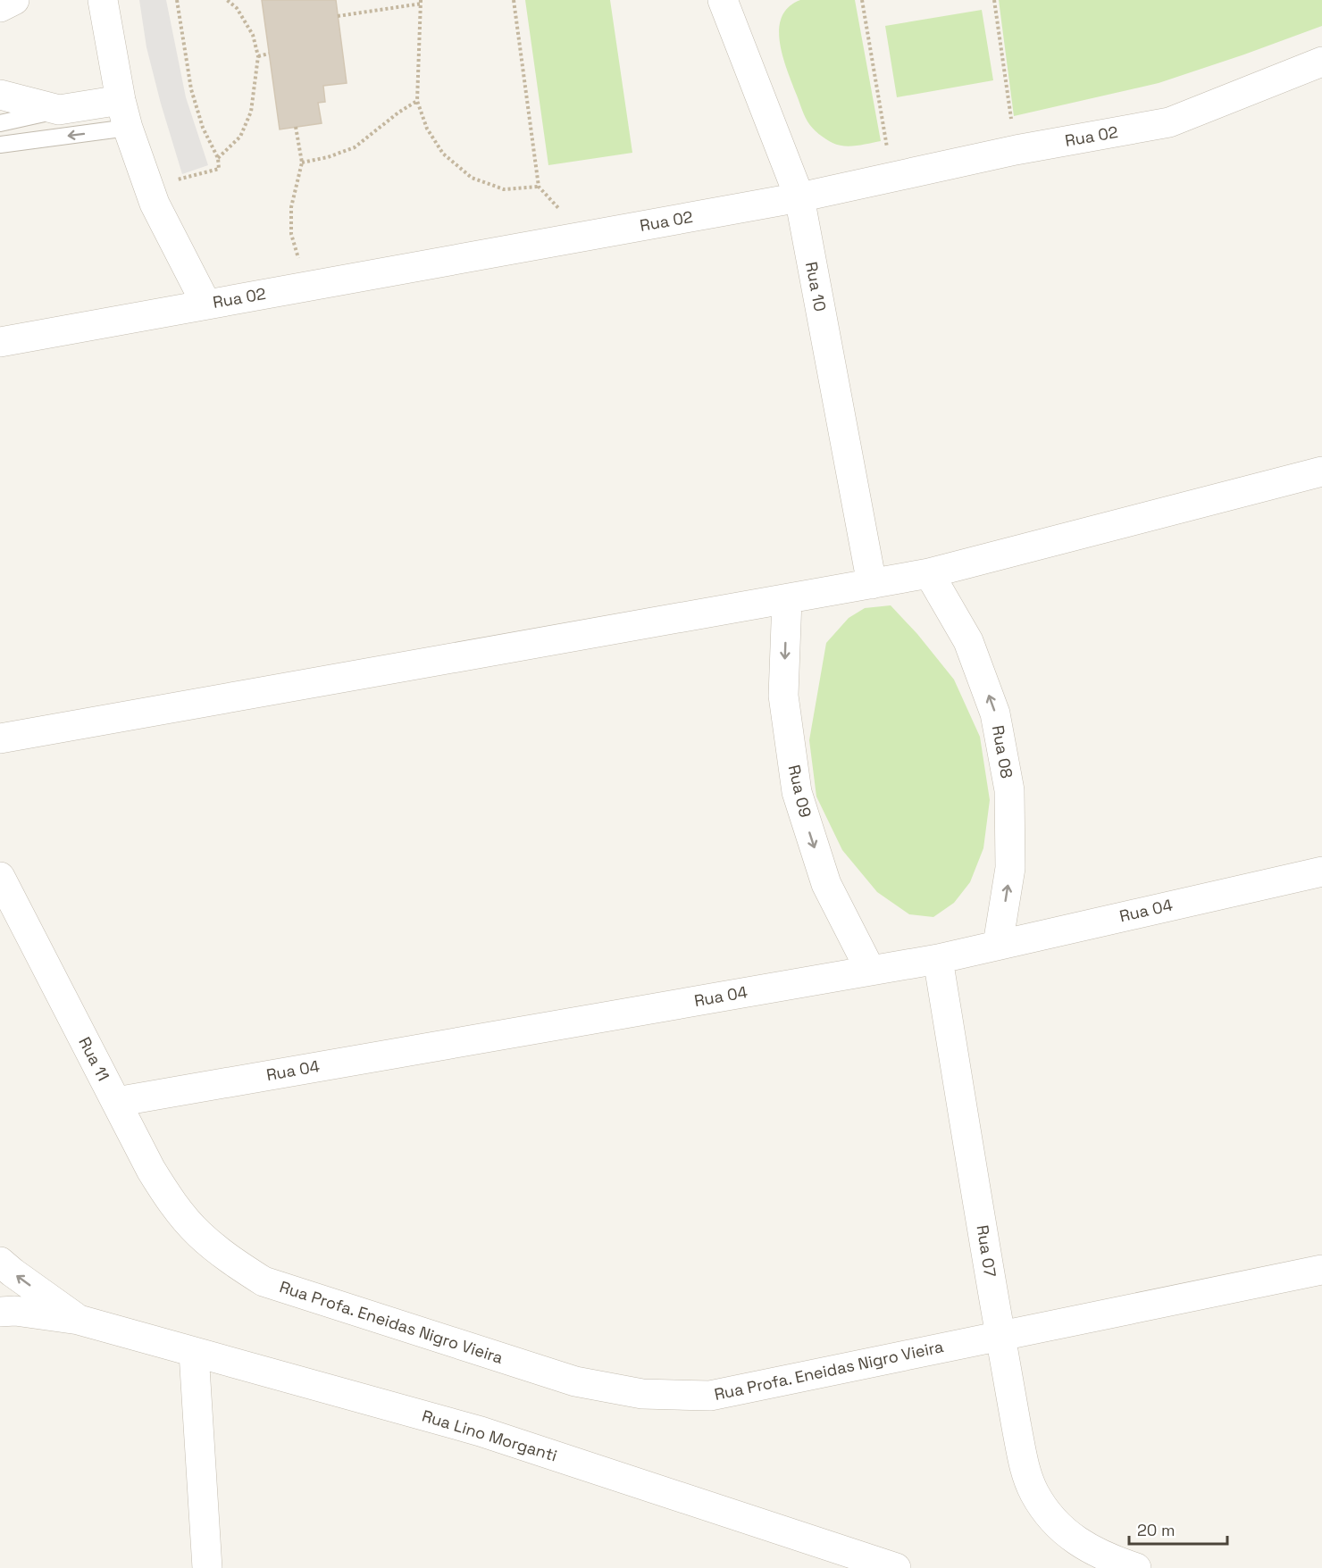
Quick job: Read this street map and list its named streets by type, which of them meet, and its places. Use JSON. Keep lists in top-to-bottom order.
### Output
{
  "streets": {
    "street": [
      "Rua 02",
      "Rua 10",
      "Rua 08",
      "Rua 09",
      "Rua 04",
      "Rua 11",
      "Rua 07",
      "Rua Profa. Eneidas Nigro Vieira",
      "Rua Lino Morganti"
    ]
  },
  "crossings": [
    ["Rua 02", "Rua 10"],
    ["Rua 08", "Rua 04"],
    ["Rua 09", "Rua 04"],
    ["Rua 04", "Rua 11"],
    ["Rua 04", "Rua 07"],
    ["Rua 11", "Rua Profa. Eneidas Nigro Vieira"],
    ["Rua 07", "Rua Profa. Eneidas Nigro Vieira"]
  ],
  "one_way": ["Rua 08", "Rua 09"],
  "scale_bar": "20 m"
}
